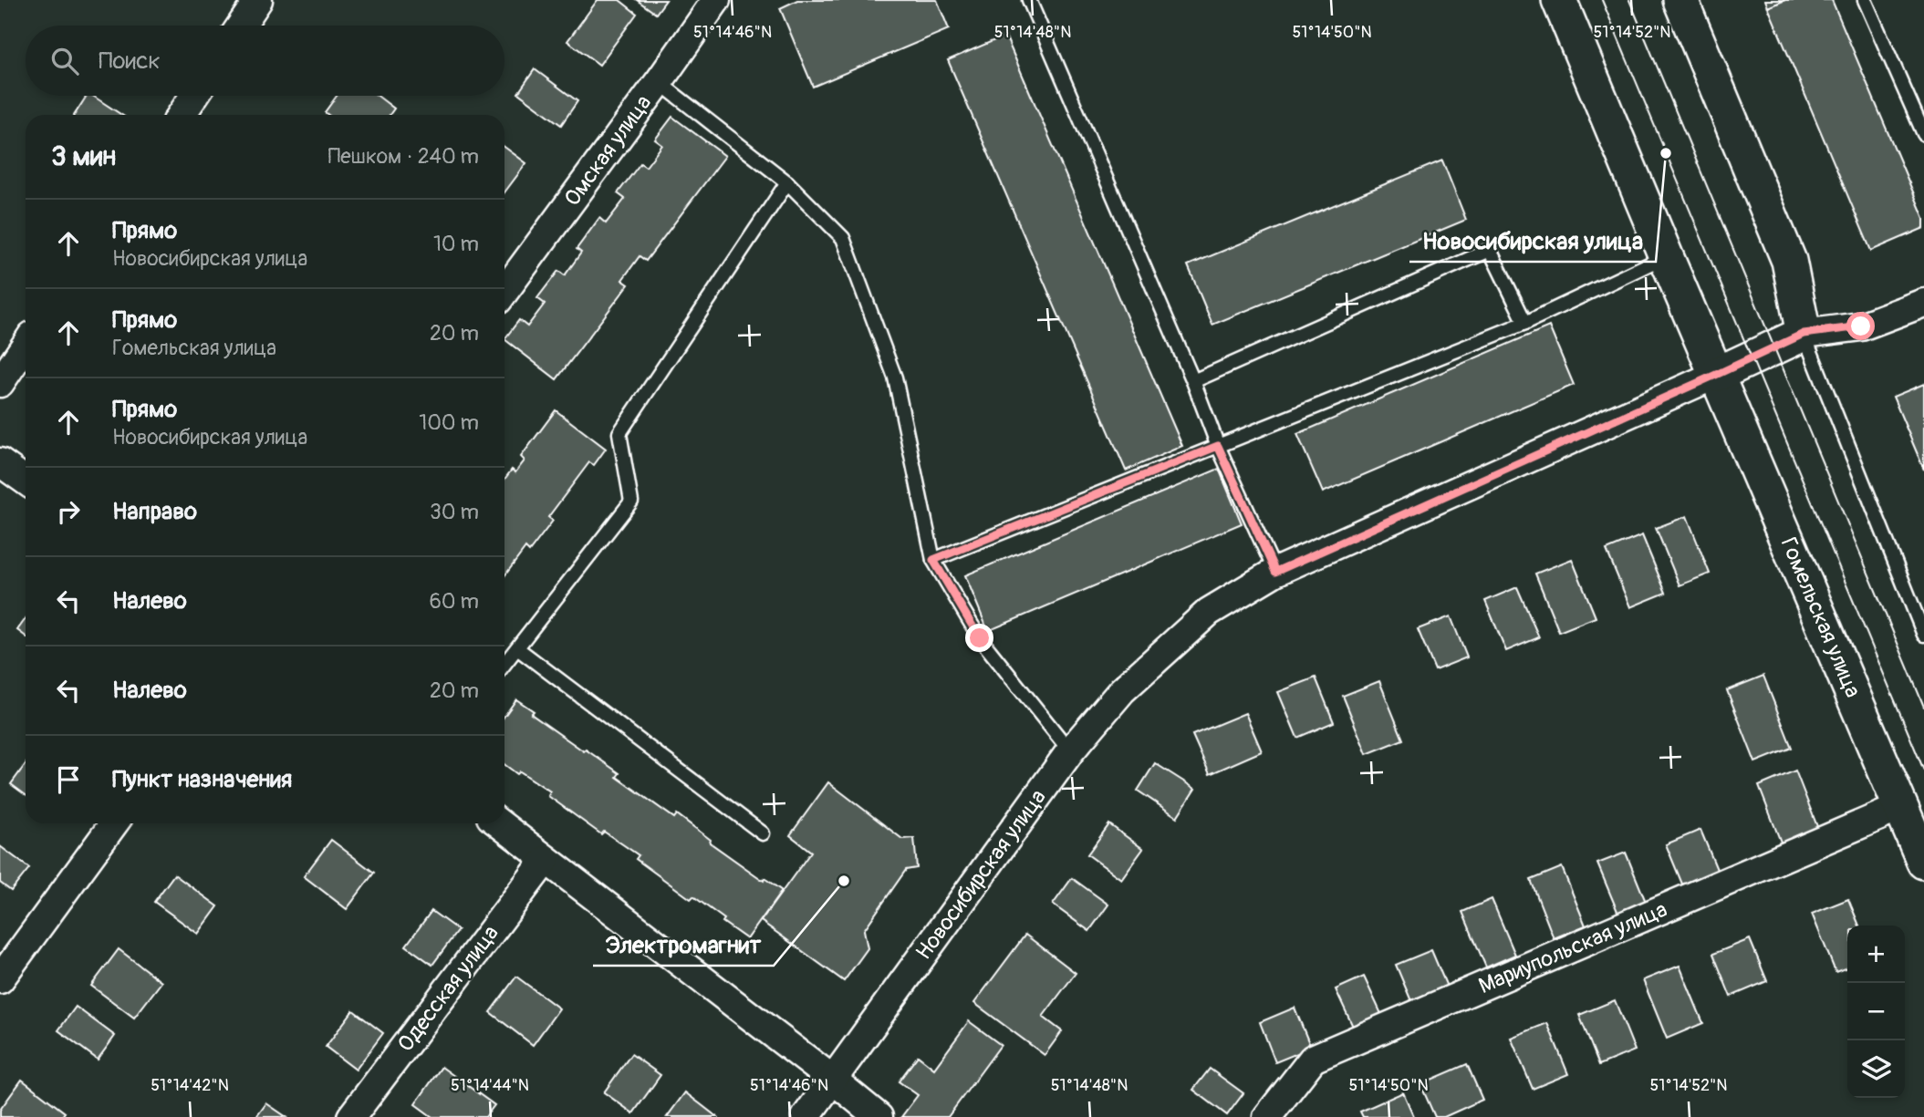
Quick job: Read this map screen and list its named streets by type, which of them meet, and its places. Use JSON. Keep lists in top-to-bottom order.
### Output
{
  "streets": {
    "street": [
      "Омская улица",
      "Гомельская улица",
      "Новосибирская улица",
      "Мариупольская улица",
      "Одесская улица"
    ]
  },
  "crossings": [
    ["Гомельская улица", "Новосибирская улица"],
    ["Гомельская улица", "Мариупольская улица"]
  ],
  "places": ["Новосибирская улица", "Электромагнит"],
  "page": {
    "search": "Поиск",
    "heading": ["3 мин", "Пешком · 240 m"],
    "list": [
      ["Прямо", "Новосибирская улица", "10 m"],
      ["Прямо", "Гомельская улица", "20 m"],
      ["Прямо", "Новосибирская улица", "100 m"],
      ["Направо", "30 m"],
      ["Налево", "60 m"],
      ["Налево", "20 m"],
      "Пункт назначения"
    ],
    "map_buttons": ["+", "−"]
  },
  "coordinates": [
    "51°14'46\"N",
    "51°14'48\"N",
    "51°14'50\"N",
    "51°14'52\"N",
    "51°14'42\"N",
    "51°14'44\"N"
  ]
}
